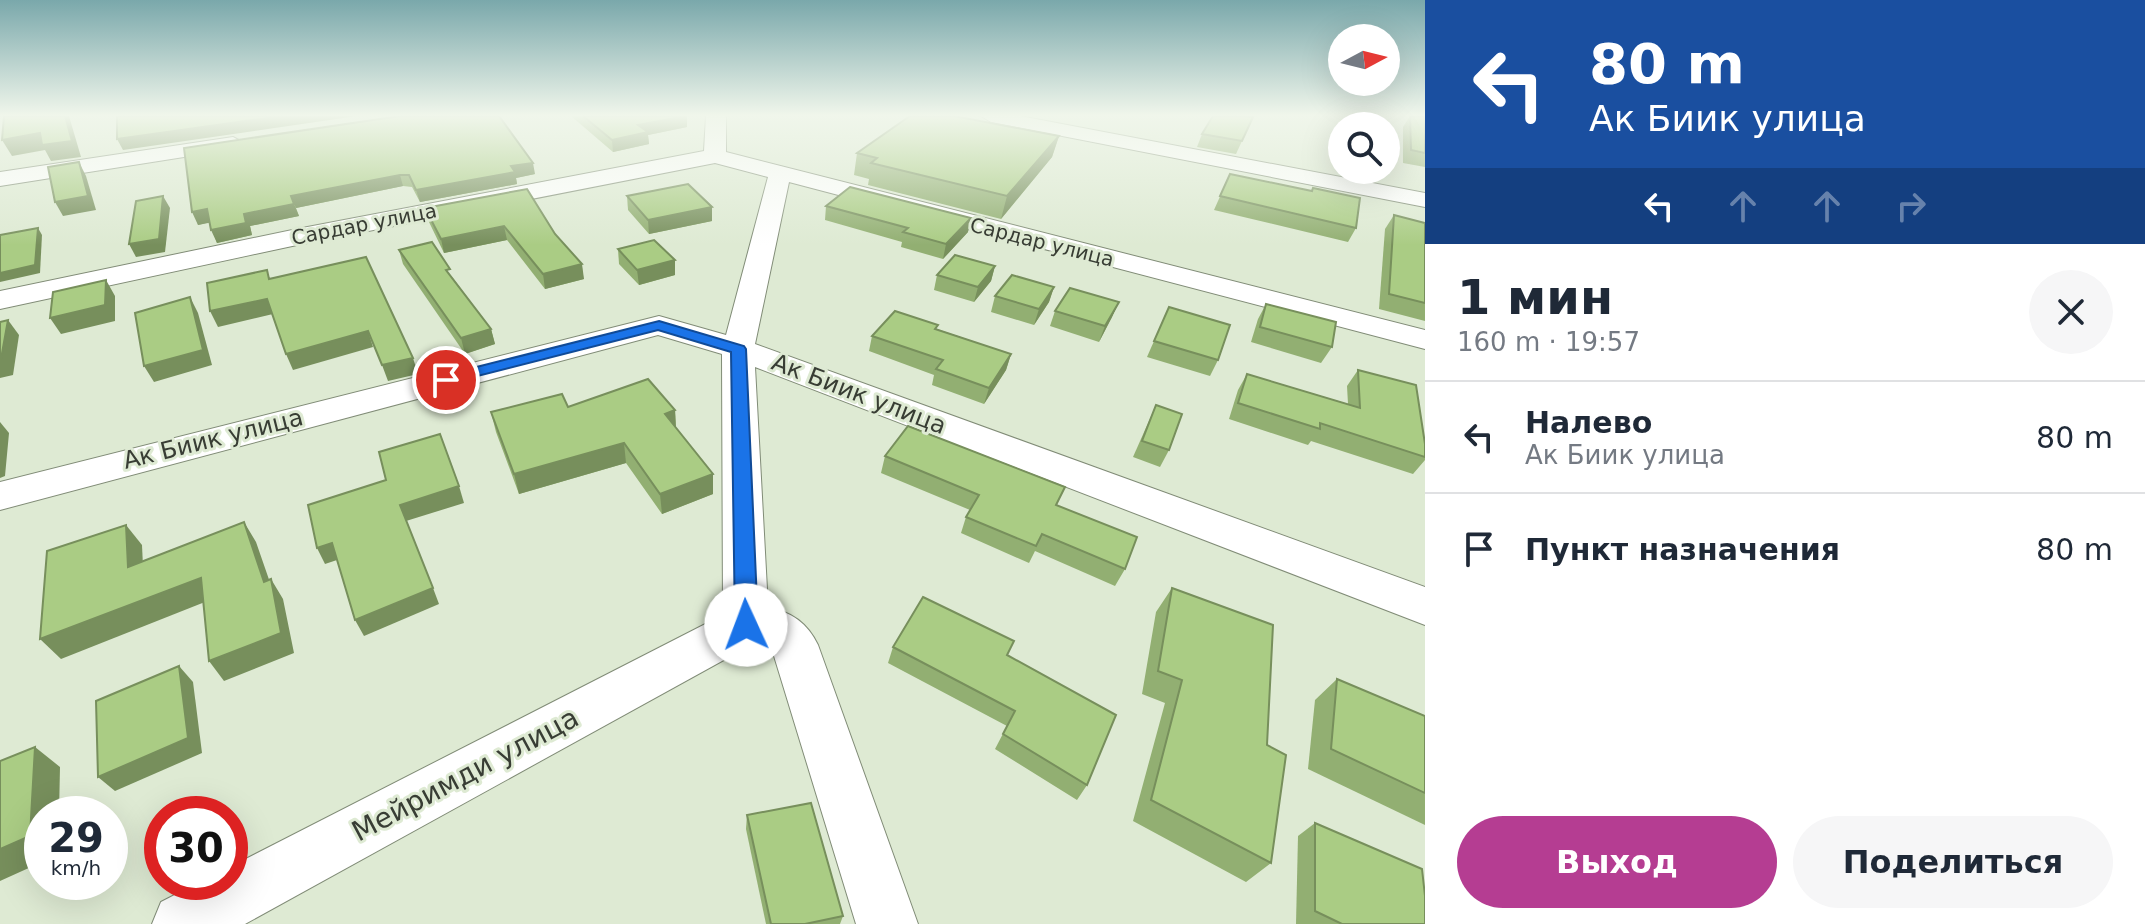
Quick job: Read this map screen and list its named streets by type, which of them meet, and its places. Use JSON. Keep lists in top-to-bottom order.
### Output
{
  "streets": {
    "street": ["Сардар улица", "Ак Биик улица", "Мейримди улица"]
  },
  "north": "right",
  "page": {
    "turn": ["80 m", "Ак Биик улица"],
    "heading": ["1 мин", "160 m · 19:57"],
    "list": [
      {
        "name": "Налево",
        "note": "Ак Биик улица",
        "value": "80 m"
      },
      {
        "name": "Пункт назначения",
        "value": "80 m"
      }
    ],
    "speed": "29 km/h",
    "limit": "30",
    "buttons": ["Выход", "Поделиться"]
  }
}
